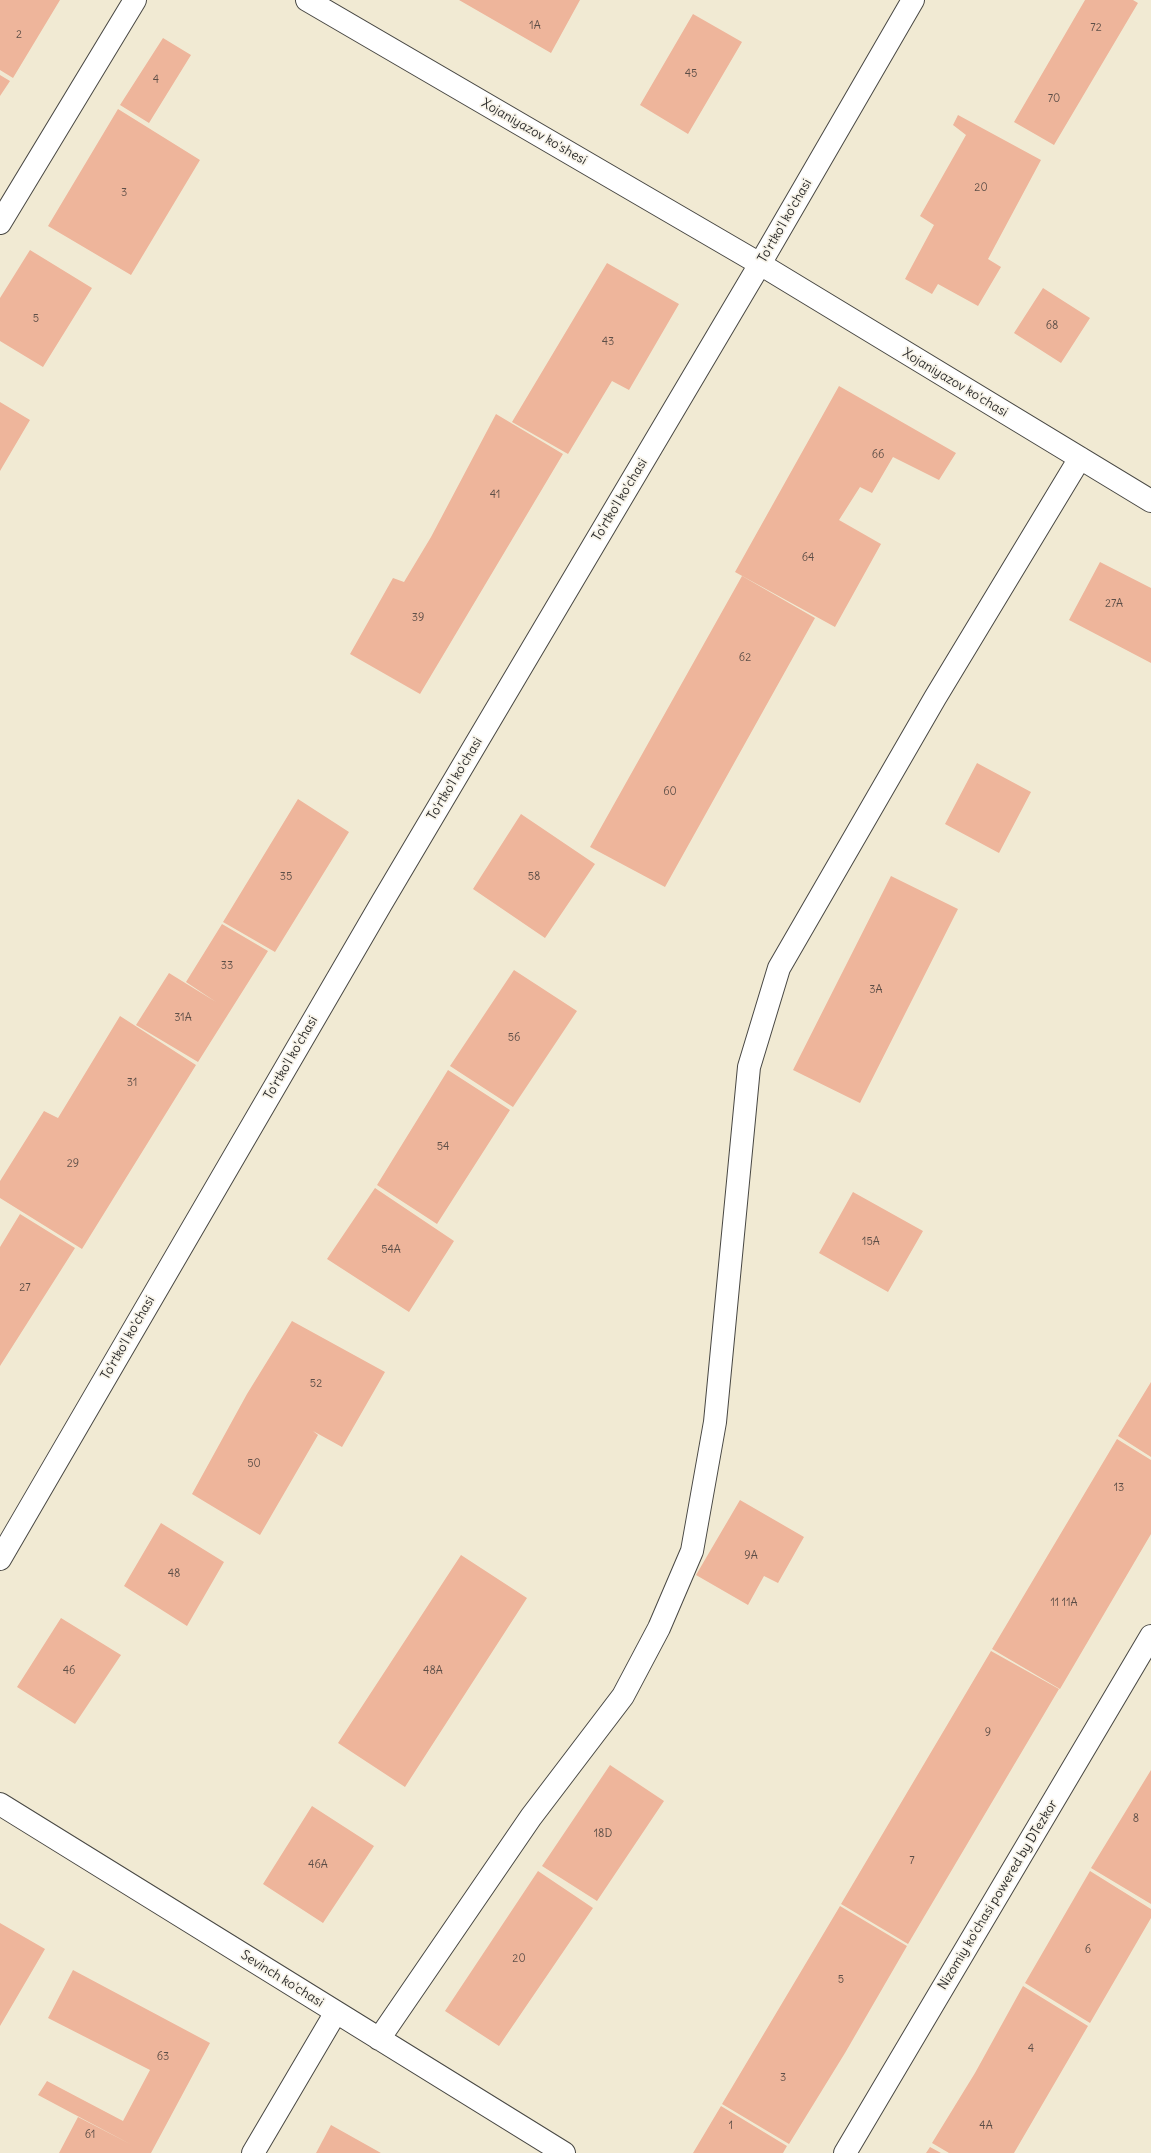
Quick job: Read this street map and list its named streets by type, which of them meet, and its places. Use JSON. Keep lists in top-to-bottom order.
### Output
{
  "streets": {
    "street": [
      "Xojaniyazov ko'shesi",
      "To'rtko'l ko'chasi",
      "Xojaniyazov ko'chasi",
      "Nizomiy ko'chasi powered by DTezkor",
      "Sevinch ko'chasi"
    ]
  },
  "crossings": [
    ["Xojaniyazov ko'shesi", "To'rtko'l ko'chasi"],
    ["Xojaniyazov ko'shesi", "Xojaniyazov ko'chasi"],
    ["To'rtko'l ko'chasi", "Xojaniyazov ko'chasi"]
  ],
  "house_numbers": [
    "1A",
    "72",
    "2",
    "45",
    "4",
    "70",
    "20",
    "3",
    "5",
    "68",
    "43",
    "66",
    "41",
    "64",
    "27A",
    "39",
    "62",
    "60",
    "35",
    "58",
    "33",
    "3A",
    "31A",
    "56",
    "31",
    "54",
    "29",
    "15A",
    "54A",
    "27",
    "52",
    "50",
    "13",
    "9A",
    "48",
    "11 11A",
    "46",
    "48A",
    "9",
    "8",
    "18D",
    "7",
    "46A",
    "6",
    "20",
    "5",
    "4",
    "63",
    "3",
    "1",
    "4A",
    "61"
  ]
}
